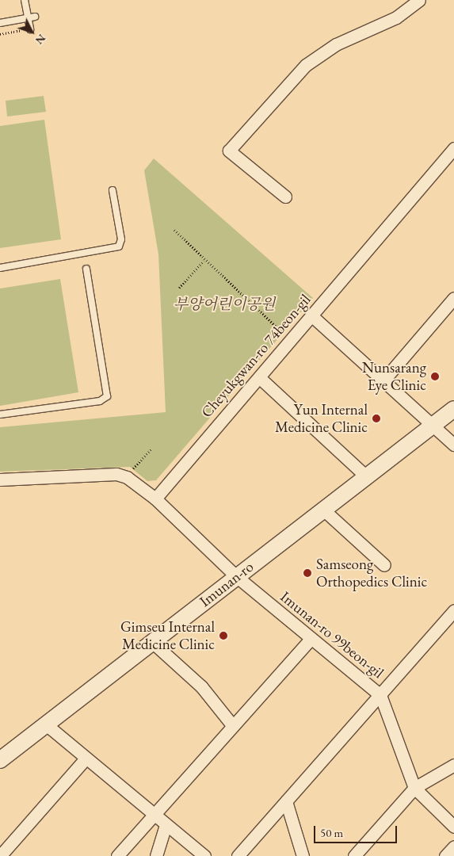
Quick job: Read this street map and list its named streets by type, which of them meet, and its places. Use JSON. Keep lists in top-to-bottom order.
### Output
{
  "streets": {
    "street": ["Cheyukgwan-ro 74beon-gil", "Imunan-ro", "Imunan-ro 99beon-gil"]
  },
  "crossings": [
    ["Imunan-ro", "Imunan-ro 99beon-gil"]
  ],
  "parks": ["부양어린이공원"],
  "places": [
    "Nunsarang Eye Clinic",
    "Yun Internal Medicine Clinic",
    "Samseong Orthopedics Clinic",
    "Gimseu Internal Medicine Clinic"
  ],
  "scale_bar": "50 m",
  "north": "bottom right"
}
